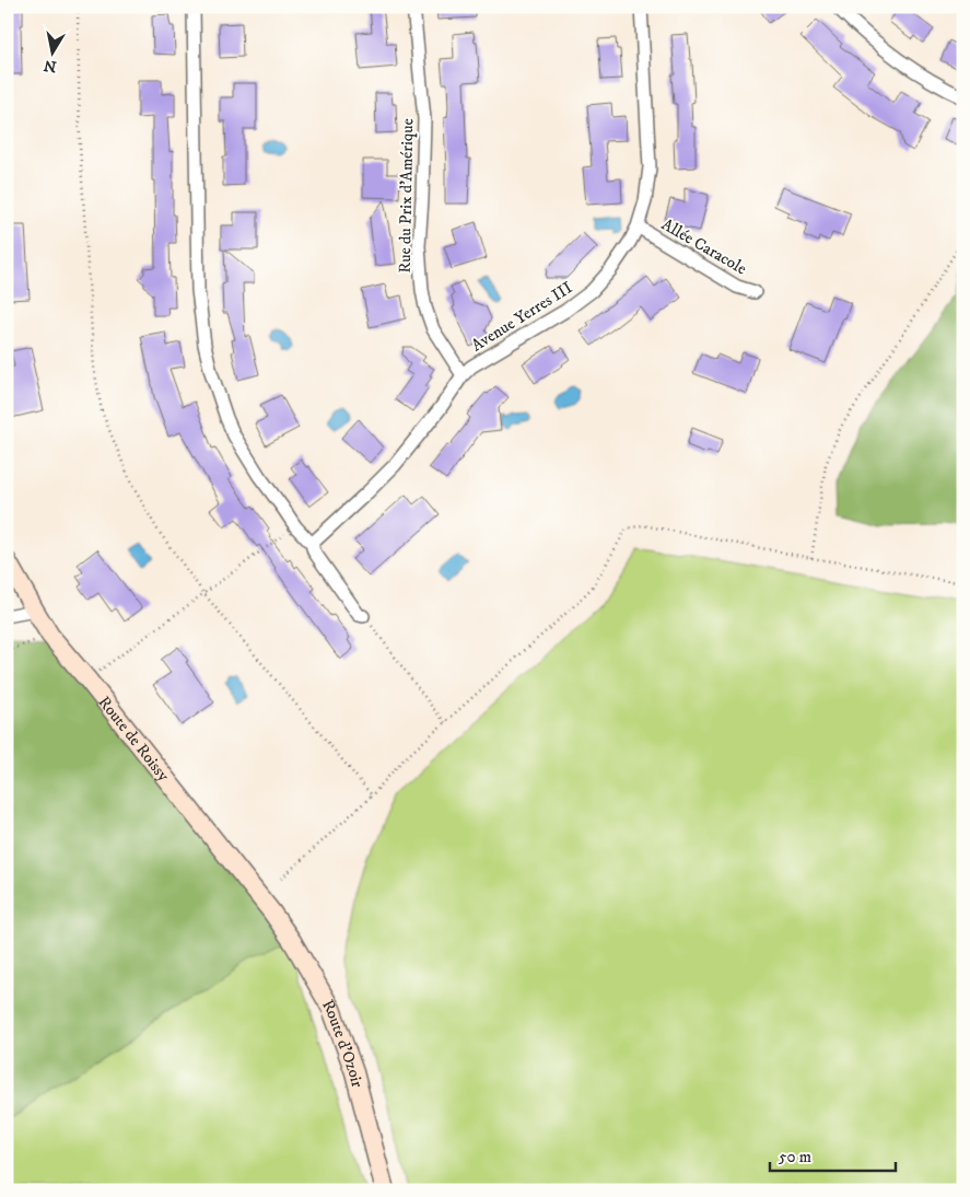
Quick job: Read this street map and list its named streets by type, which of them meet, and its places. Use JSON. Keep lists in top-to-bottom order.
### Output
{
  "streets": {
    "main road": ["Route de Roissy", "Route d'Ozoir"],
    "street": ["Rue du Prix d'Amérique", "Allée Caracole", "Avenue Yerres III"]
  },
  "crossings": [
    ["Rue du Prix d'Amérique", "Avenue Yerres III"],
    ["Allée Caracole", "Avenue Yerres III"],
    ["Route de Roissy", "Route d'Ozoir"]
  ],
  "scale_bar": "50 m",
  "north": "bottom"
}
